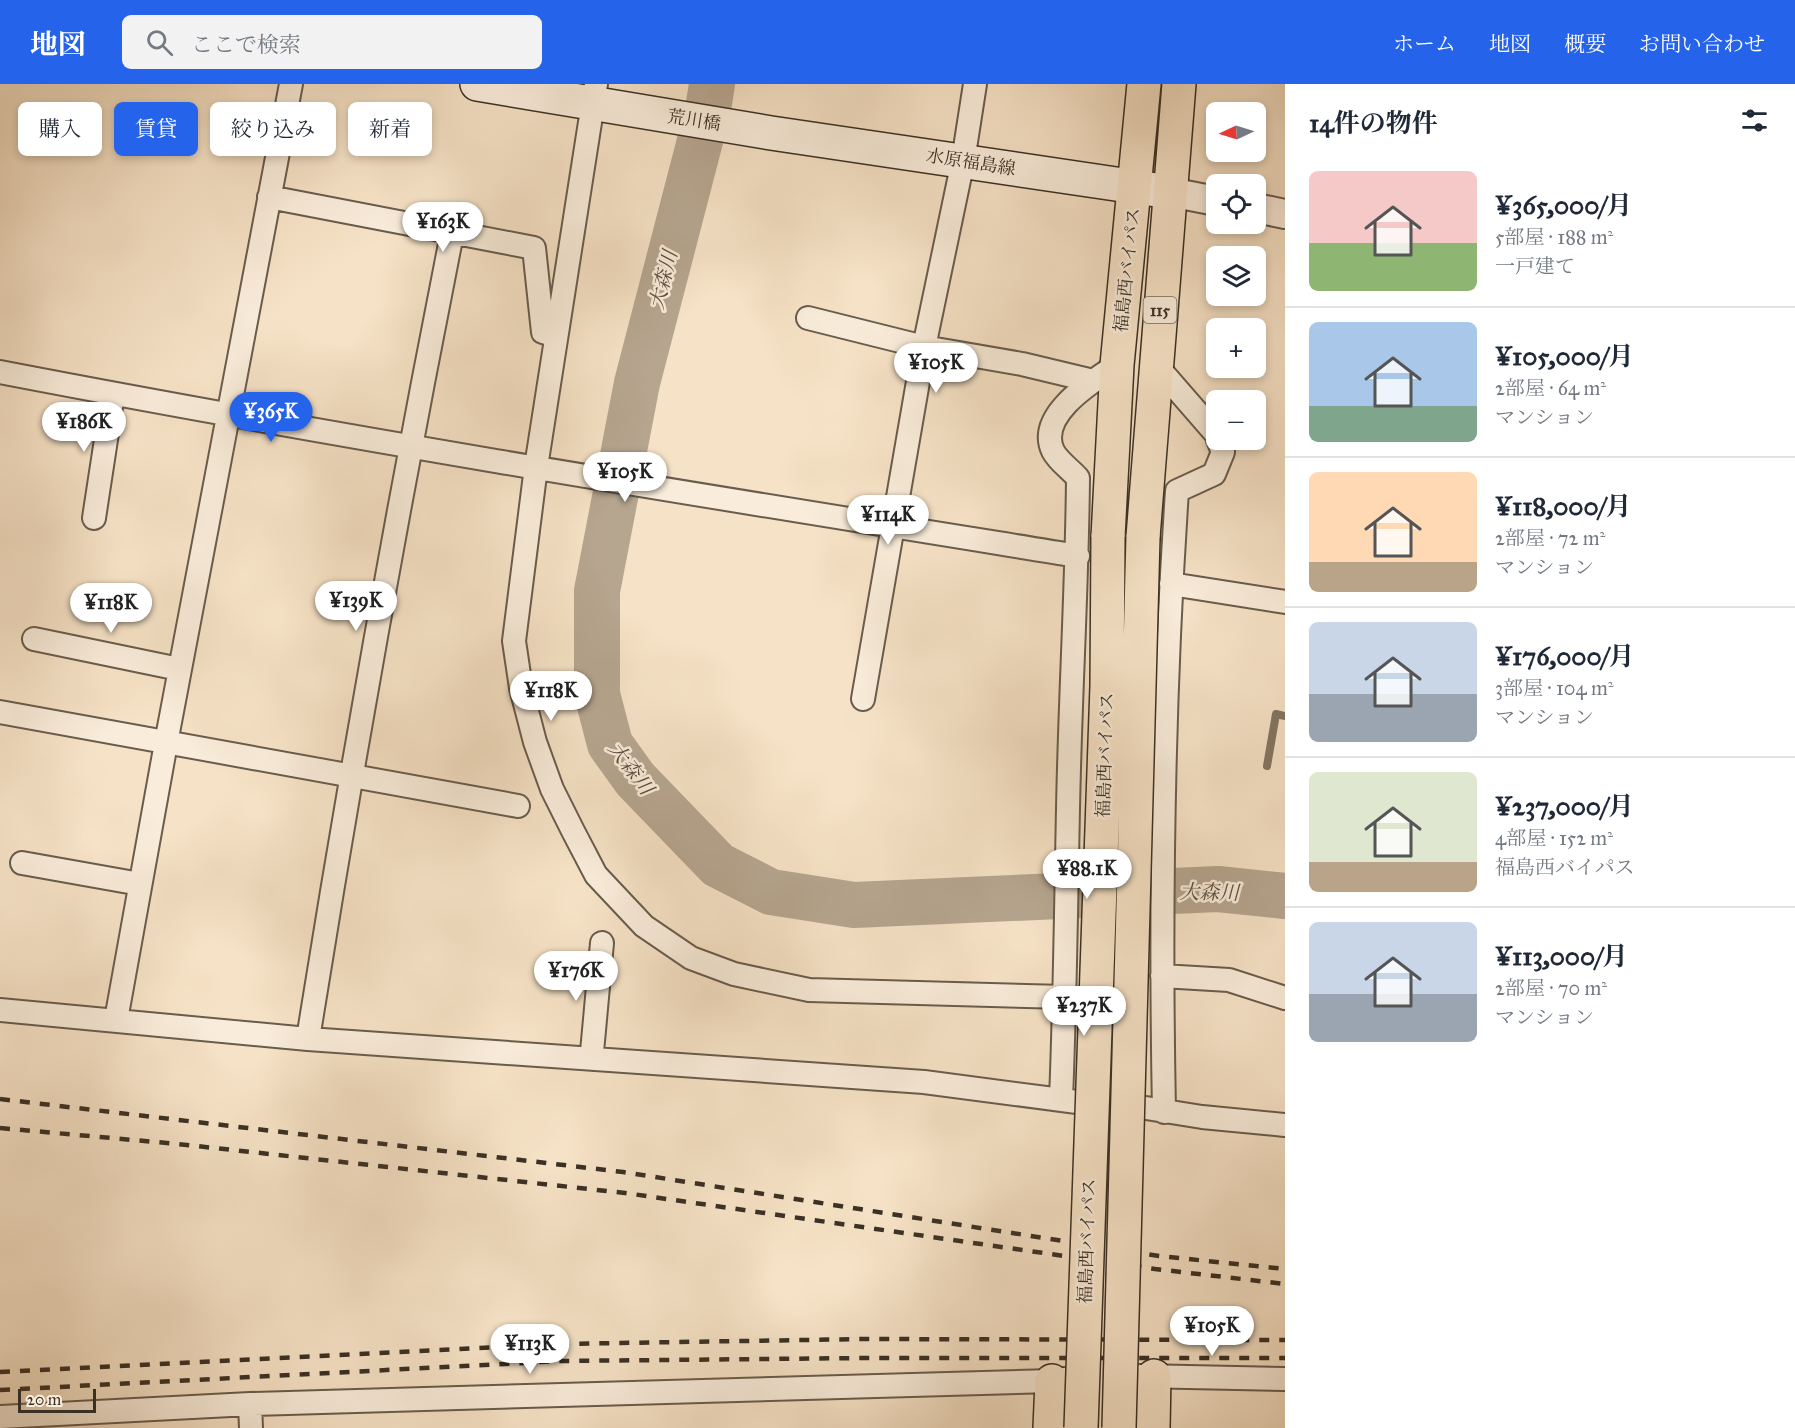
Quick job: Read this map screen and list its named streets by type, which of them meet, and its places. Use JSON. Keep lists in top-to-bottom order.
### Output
{
  "streets": {
    "highway": ["福島西バイパス", "115"],
    "main road": ["荒川橋", "水原福島線"]
  },
  "crossings": [
    ["荒川橋", "水原福島線"],
    ["水原福島線", "福島西バイパス"]
  ],
  "water": ["大森川"],
  "scale_bar": "20 m",
  "north": "left",
  "page": {
    "header": "地図",
    "search": "ここで検索",
    "nav": [
      "ホーム",
      "地図",
      "概要",
      "お問い合わせ"
    ],
    "heading": "14件の物件",
    "map_buttons": ["+", "−"],
    "chip": [
      "購入",
      "賃貸",
      "絞り込み",
      "新着"
    ],
    "list": [
      {
        "name": "¥365,000/月",
        "note": "5部屋 · 188 m² · 一戸建て"
      },
      {
        "name": "¥105,000/月",
        "note": "2部屋 · 64 m² · マンション"
      },
      {
        "name": "¥118,000/月",
        "note": "2部屋 · 72 m² · マンション"
      },
      {
        "name": "¥176,000/月",
        "note": "3部屋 · 104 m² · マンション"
      },
      {
        "name": "¥237,000/月",
        "note": "4部屋 · 152 m² · 福島西バイパス"
      },
      {
        "name": "¥113,000/月",
        "note": "2部屋 · 70 m² · マンション"
      }
    ],
    "price": [
      "¥163K",
      "¥105K",
      "¥365K",
      "¥186K",
      "¥105K",
      "¥114K",
      "¥139K",
      "¥118K",
      "¥118K",
      "¥88.1K",
      "¥176K",
      "¥237K",
      "¥105K",
      "¥113K"
    ],
    "scale": "20 m"
  }
}
